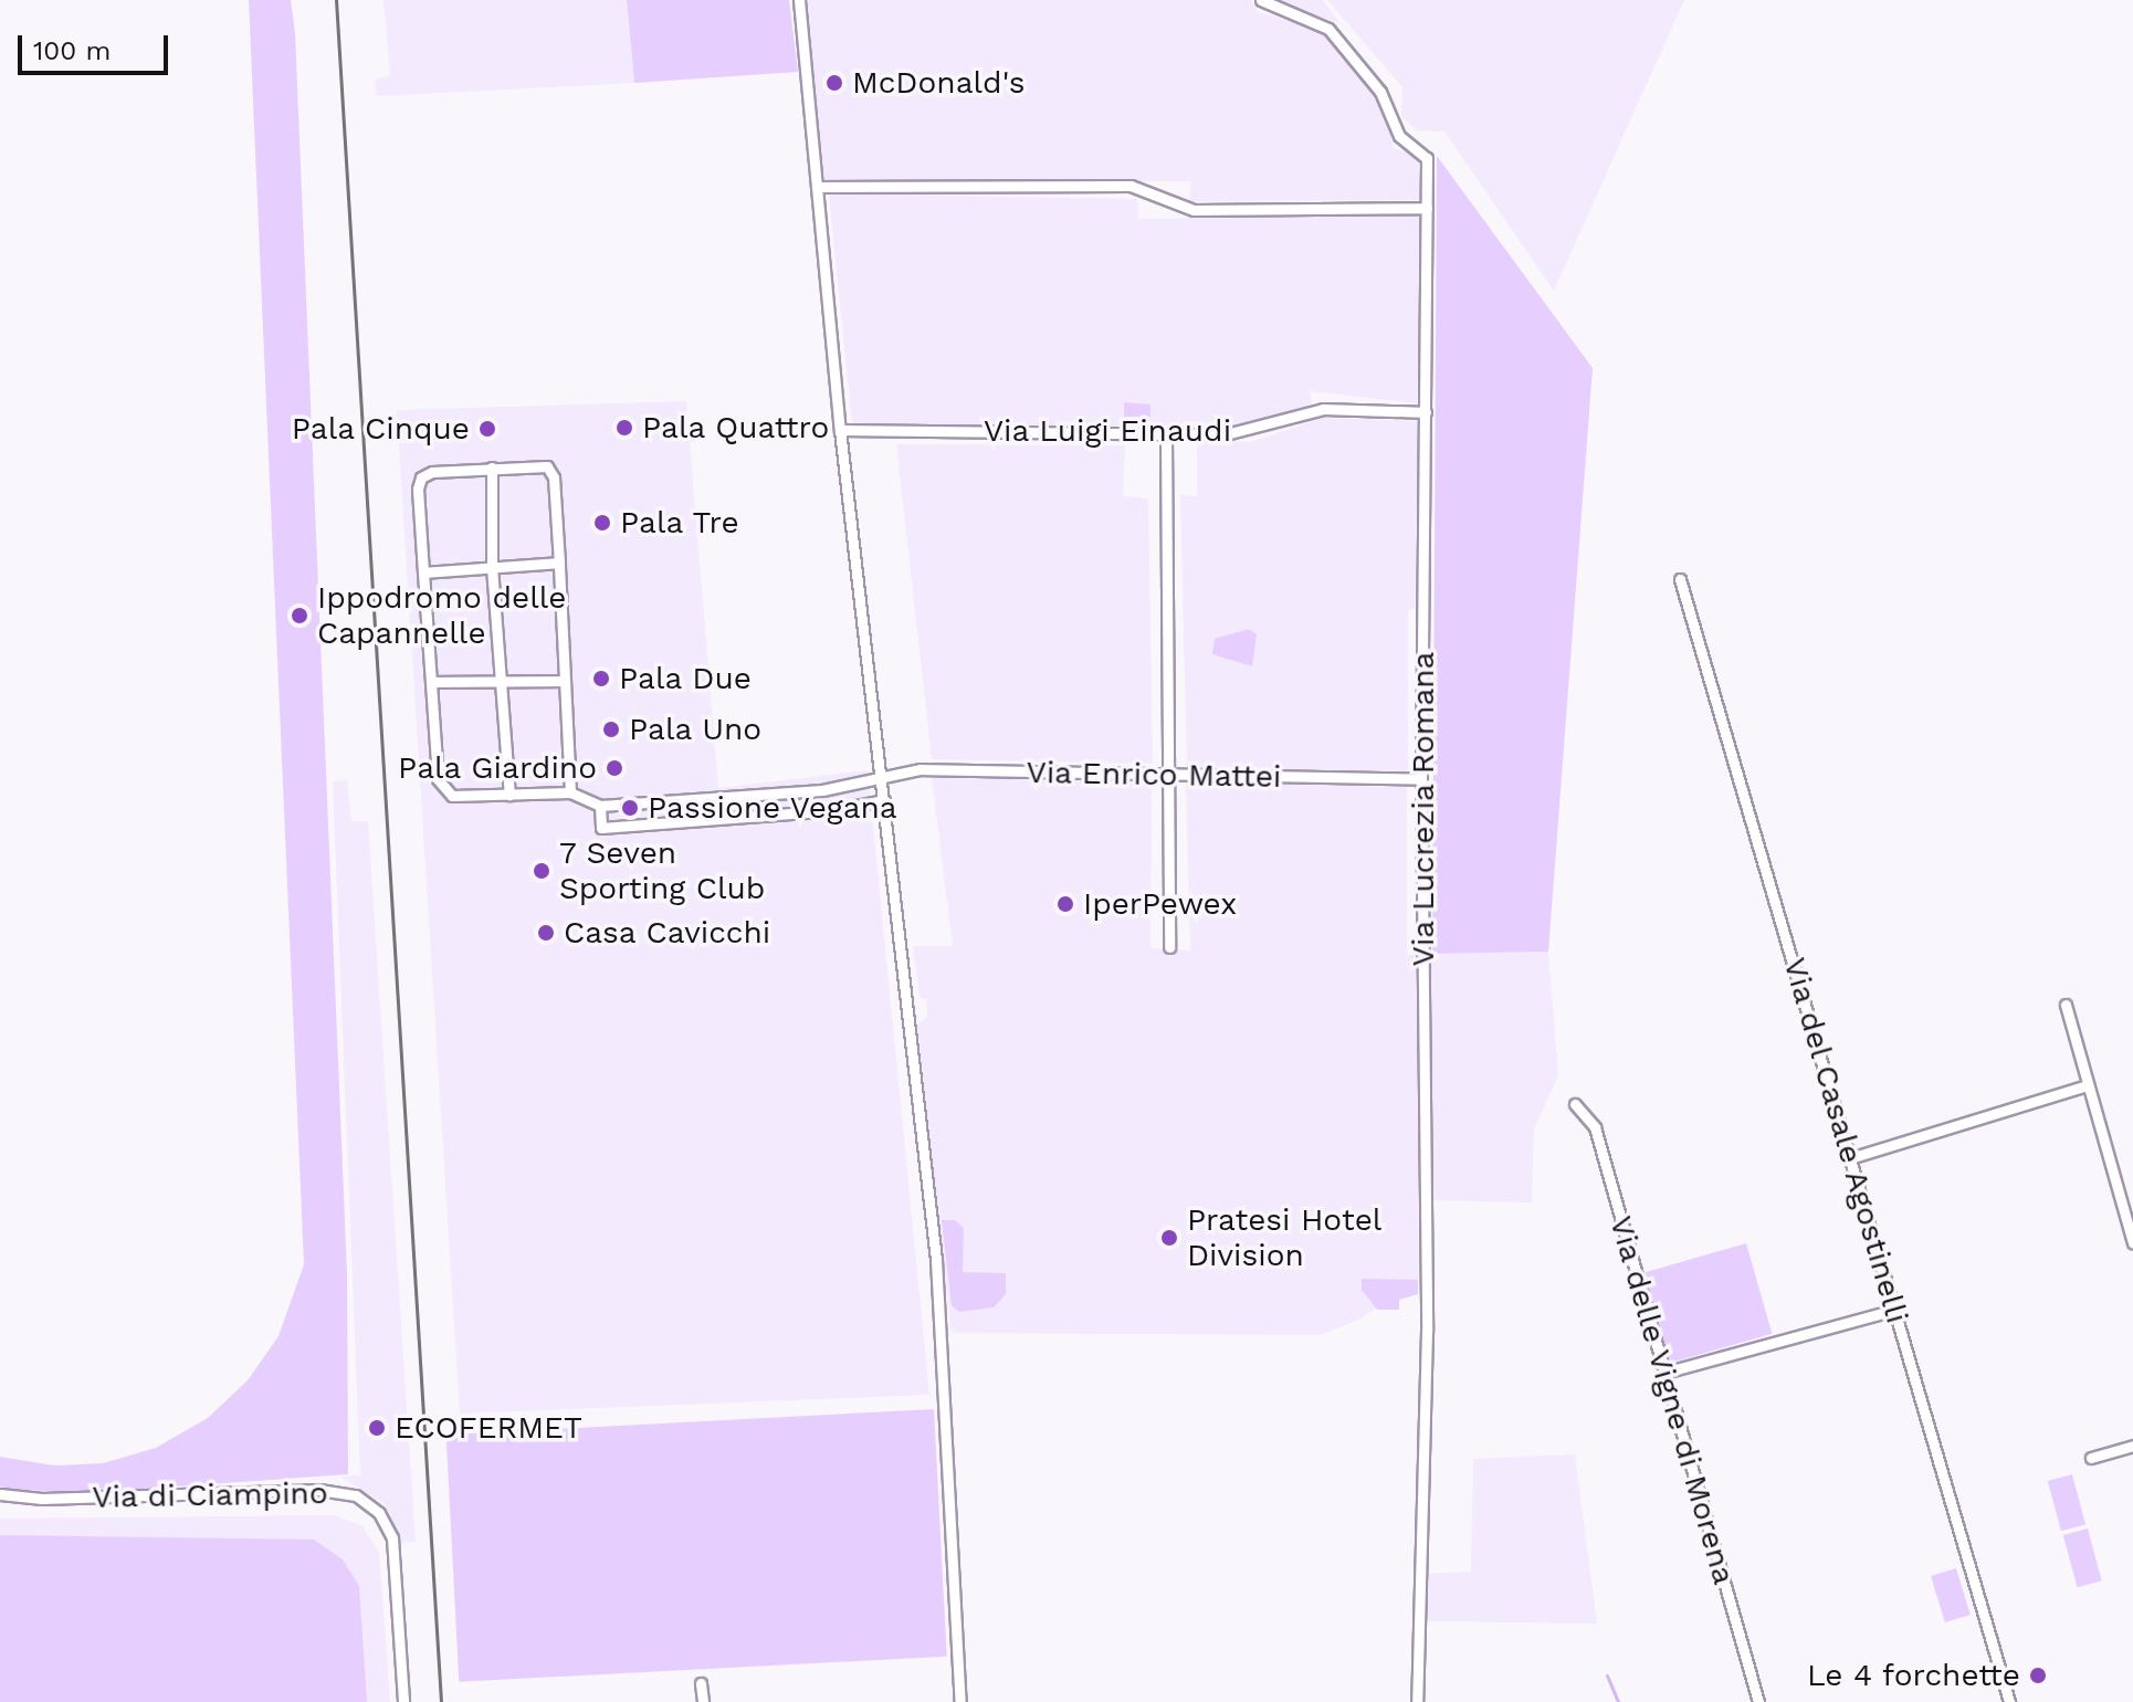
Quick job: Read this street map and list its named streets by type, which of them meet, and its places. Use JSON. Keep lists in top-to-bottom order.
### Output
{
  "streets": {
    "street": [
      "Via Luigi Einaudi",
      "Via Enrico Mattei",
      "Via Lucrezia Romana",
      "Via del Casale Agostinelli",
      "Via delle Vigne di Morena",
      "Via di Ciampino"
    ]
  },
  "crossings": [
    ["Via Luigi Einaudi", "Via Lucrezia Romana"],
    ["Via Enrico Mattei", "Via Lucrezia Romana"]
  ],
  "places": [
    "McDonald's",
    "Pala Quattro",
    "Pala Cinque",
    "Pala Tre",
    "Ippodromo delle Capannelle",
    "Pala Due",
    "Pala Uno",
    "Pala Giardino",
    "Passione Vegana",
    "7 Seven Sporting Club",
    "IperPewex",
    "Casa Cavicchi",
    "Pratesi Hotel Division",
    "ECOFERMET",
    "Le 4 forchette"
  ],
  "scale_bar": "100 m"
}
